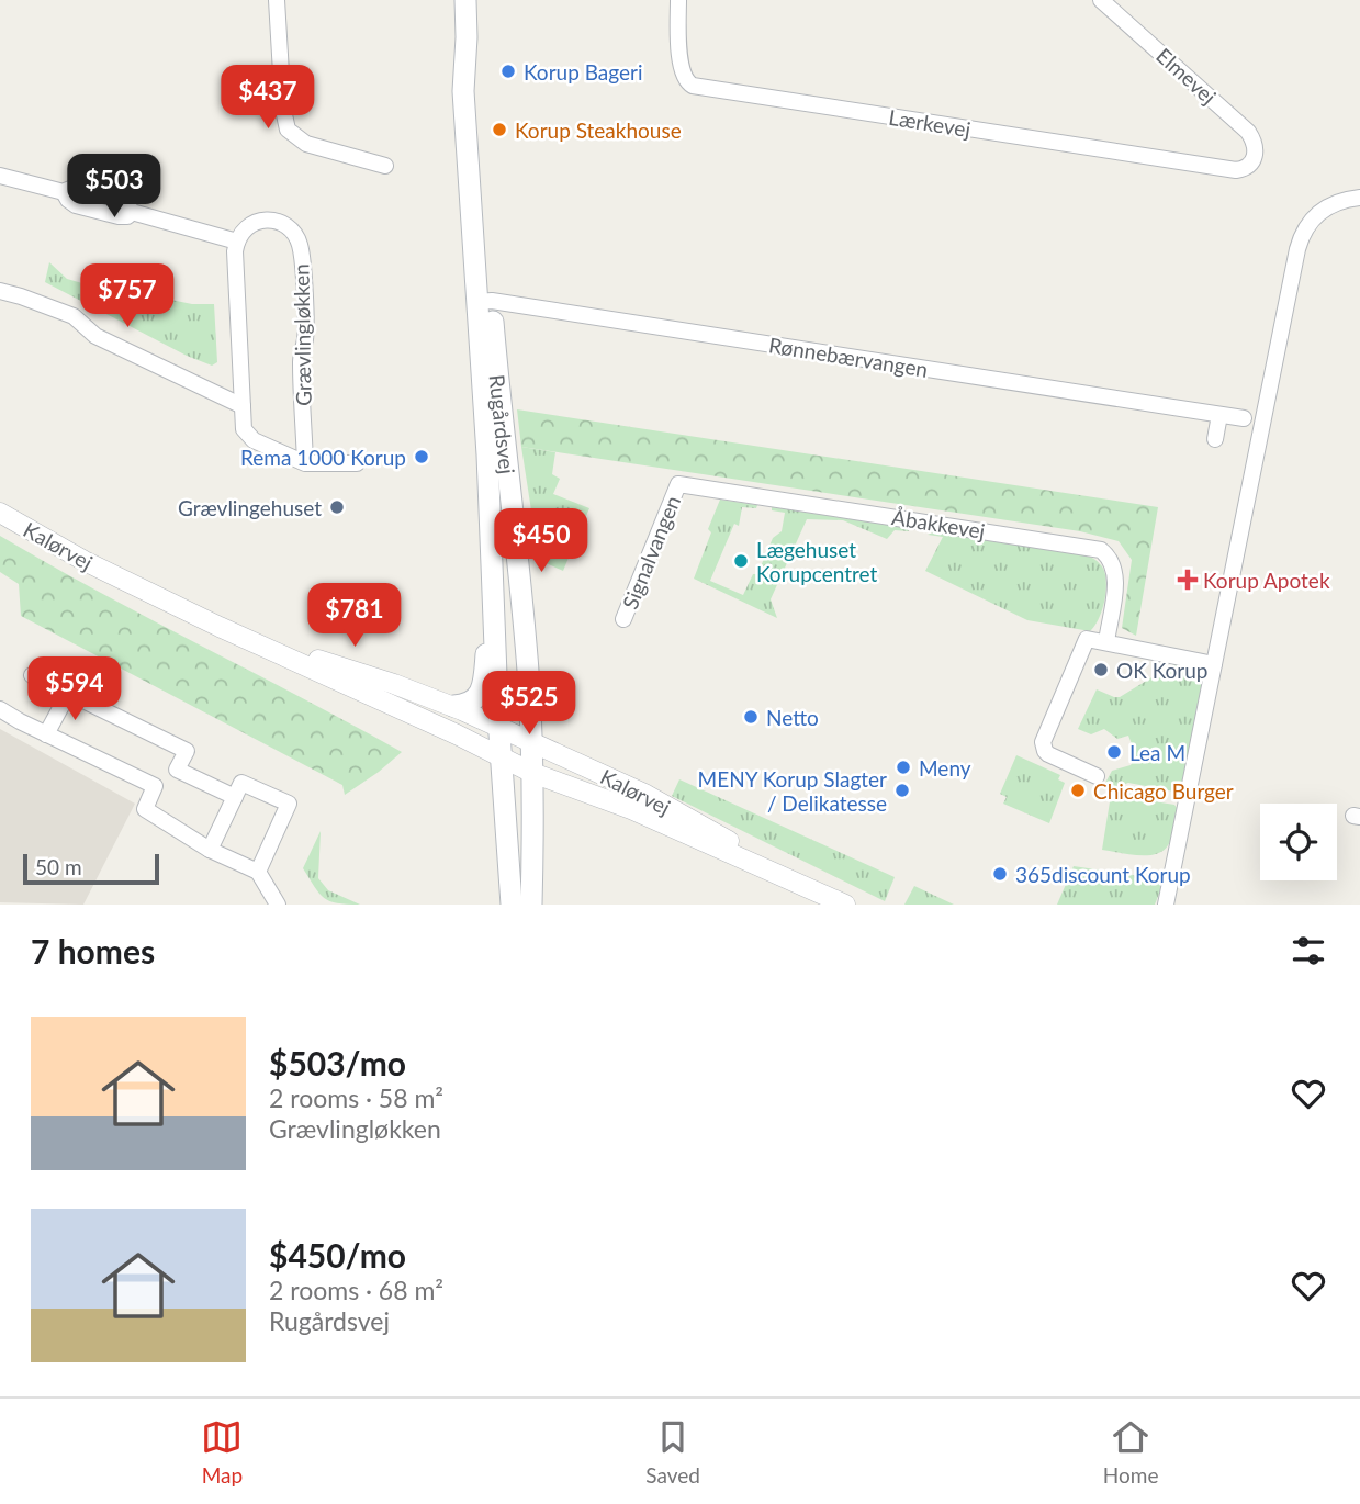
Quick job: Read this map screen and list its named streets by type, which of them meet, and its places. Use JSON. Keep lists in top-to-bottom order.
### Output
{
  "streets": {
    "main road": ["Rugårdsvej"],
    "street": [
      "Elmevej",
      "Lærkevej",
      "Grævlingløkken",
      "Rønnebærvangen",
      "Åbakkevej",
      "Kalørvej",
      "Signalvangen"
    ]
  },
  "crossings": [
    ["Elmevej", "Lærkevej"],
    ["Rønnebærvangen", "Rugårdsvej"],
    ["Rugårdsvej", "Kalørvej"],
    ["Åbakkevej", "Signalvangen"]
  ],
  "places": {
    "other": [
      "Korup Bageri",
      "Korup Steakhouse",
      "Rema 1000 Korup",
      "Grævlingehuset",
      "Lægehuset Korupcentret",
      "OK Korup",
      "Netto",
      "Lea M",
      "Meny",
      "MENY Korup Slagter / Delikatesse",
      "Chicago Burger",
      "365discount Korup"
    ],
    "health": ["Korup Apotek"]
  },
  "scale_bar": "50 m",
  "page": {
    "price": [
      "$437",
      "$503",
      "$757",
      "$450",
      "$781",
      "$594",
      "$525"
    ],
    "scale": "50 m",
    "heading": "7 homes",
    "list": [
      {
        "name": "$503/mo",
        "note": "2 rooms · 58 m² · Grævlingløkken"
      },
      {
        "name": "$450/mo",
        "note": "2 rooms · 68 m² · Rugårdsvej"
      }
    ],
    "tabs": ["Map", "Saved", "Home"]
  }
}
